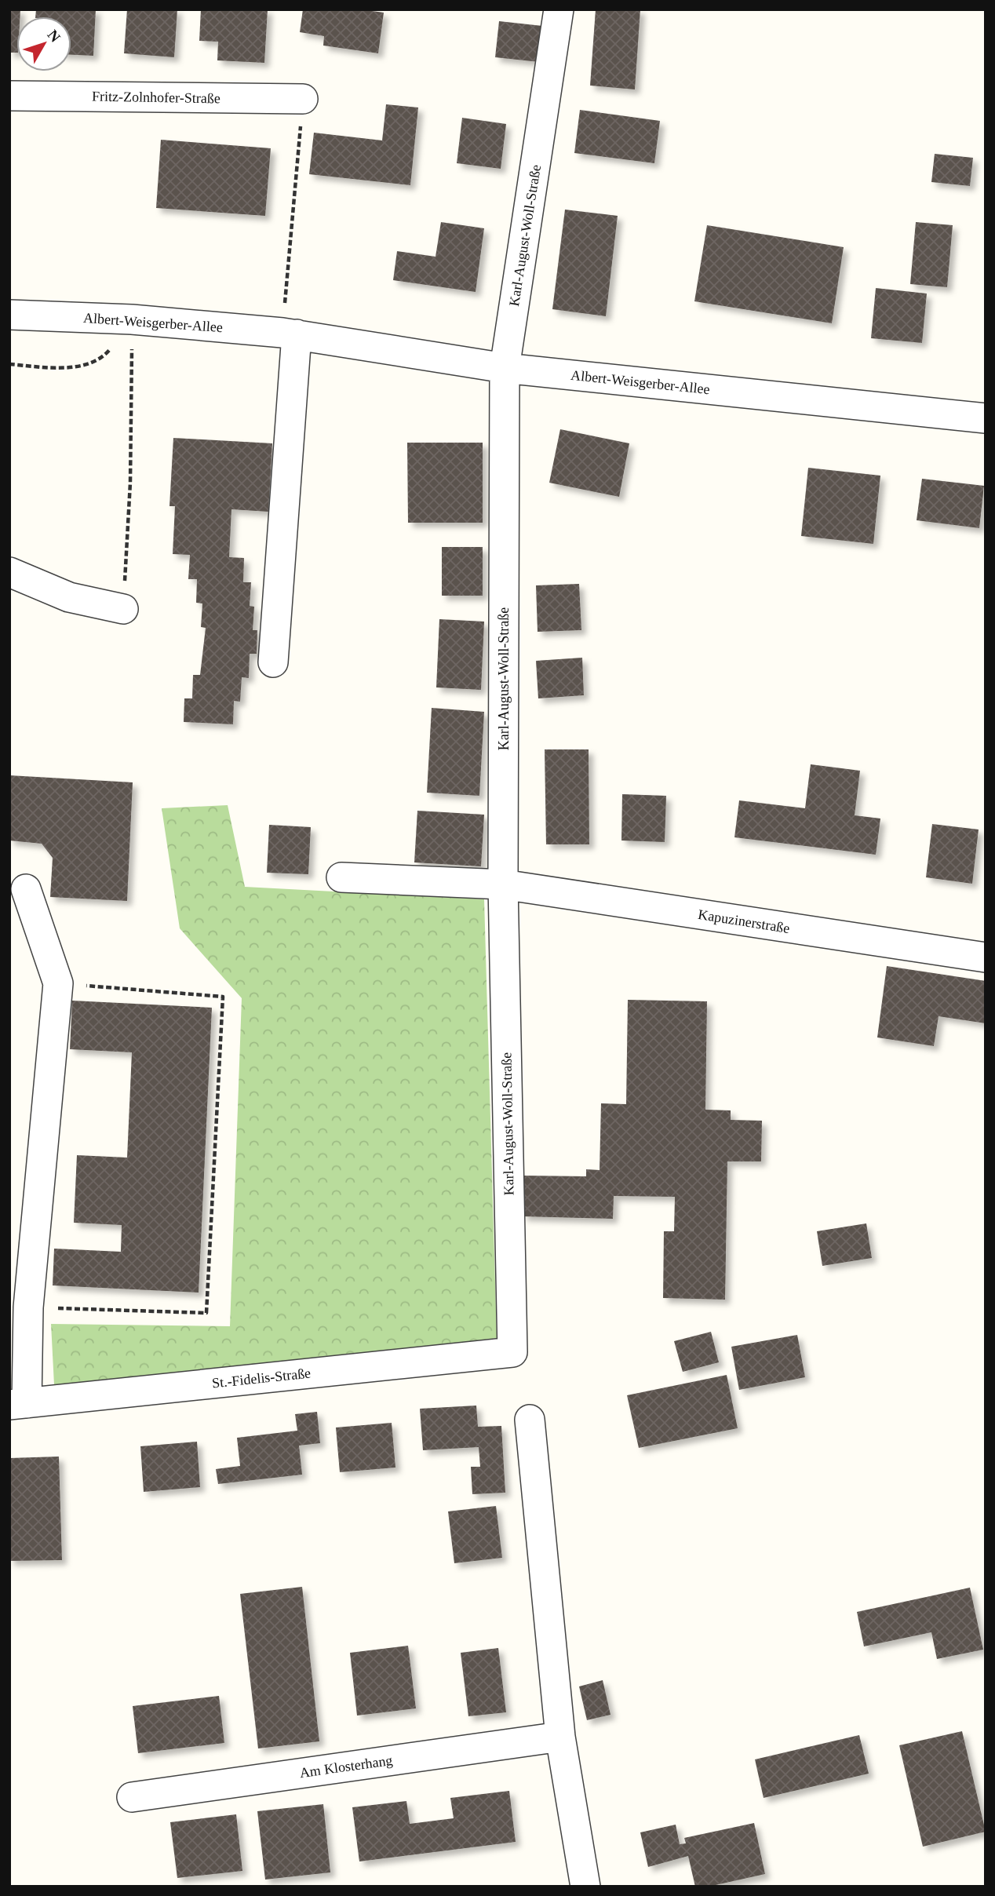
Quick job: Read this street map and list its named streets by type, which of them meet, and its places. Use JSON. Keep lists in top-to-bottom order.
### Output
{
  "streets": {
    "street": [
      "Fritz-Zolnhofer-Straße",
      "Karl-August-Woll-Straße",
      "Albert-Weisgerber-Allee",
      "Kapuzinerstraße",
      "St.-Fidelis-Straße",
      "Am Klosterhang"
    ]
  },
  "crossings": [
    ["Karl-August-Woll-Straße", "Albert-Weisgerber-Allee"],
    ["Karl-August-Woll-Straße", "Kapuzinerstraße"],
    ["Karl-August-Woll-Straße", "St.-Fidelis-Straße"]
  ],
  "north": "top right"
}
